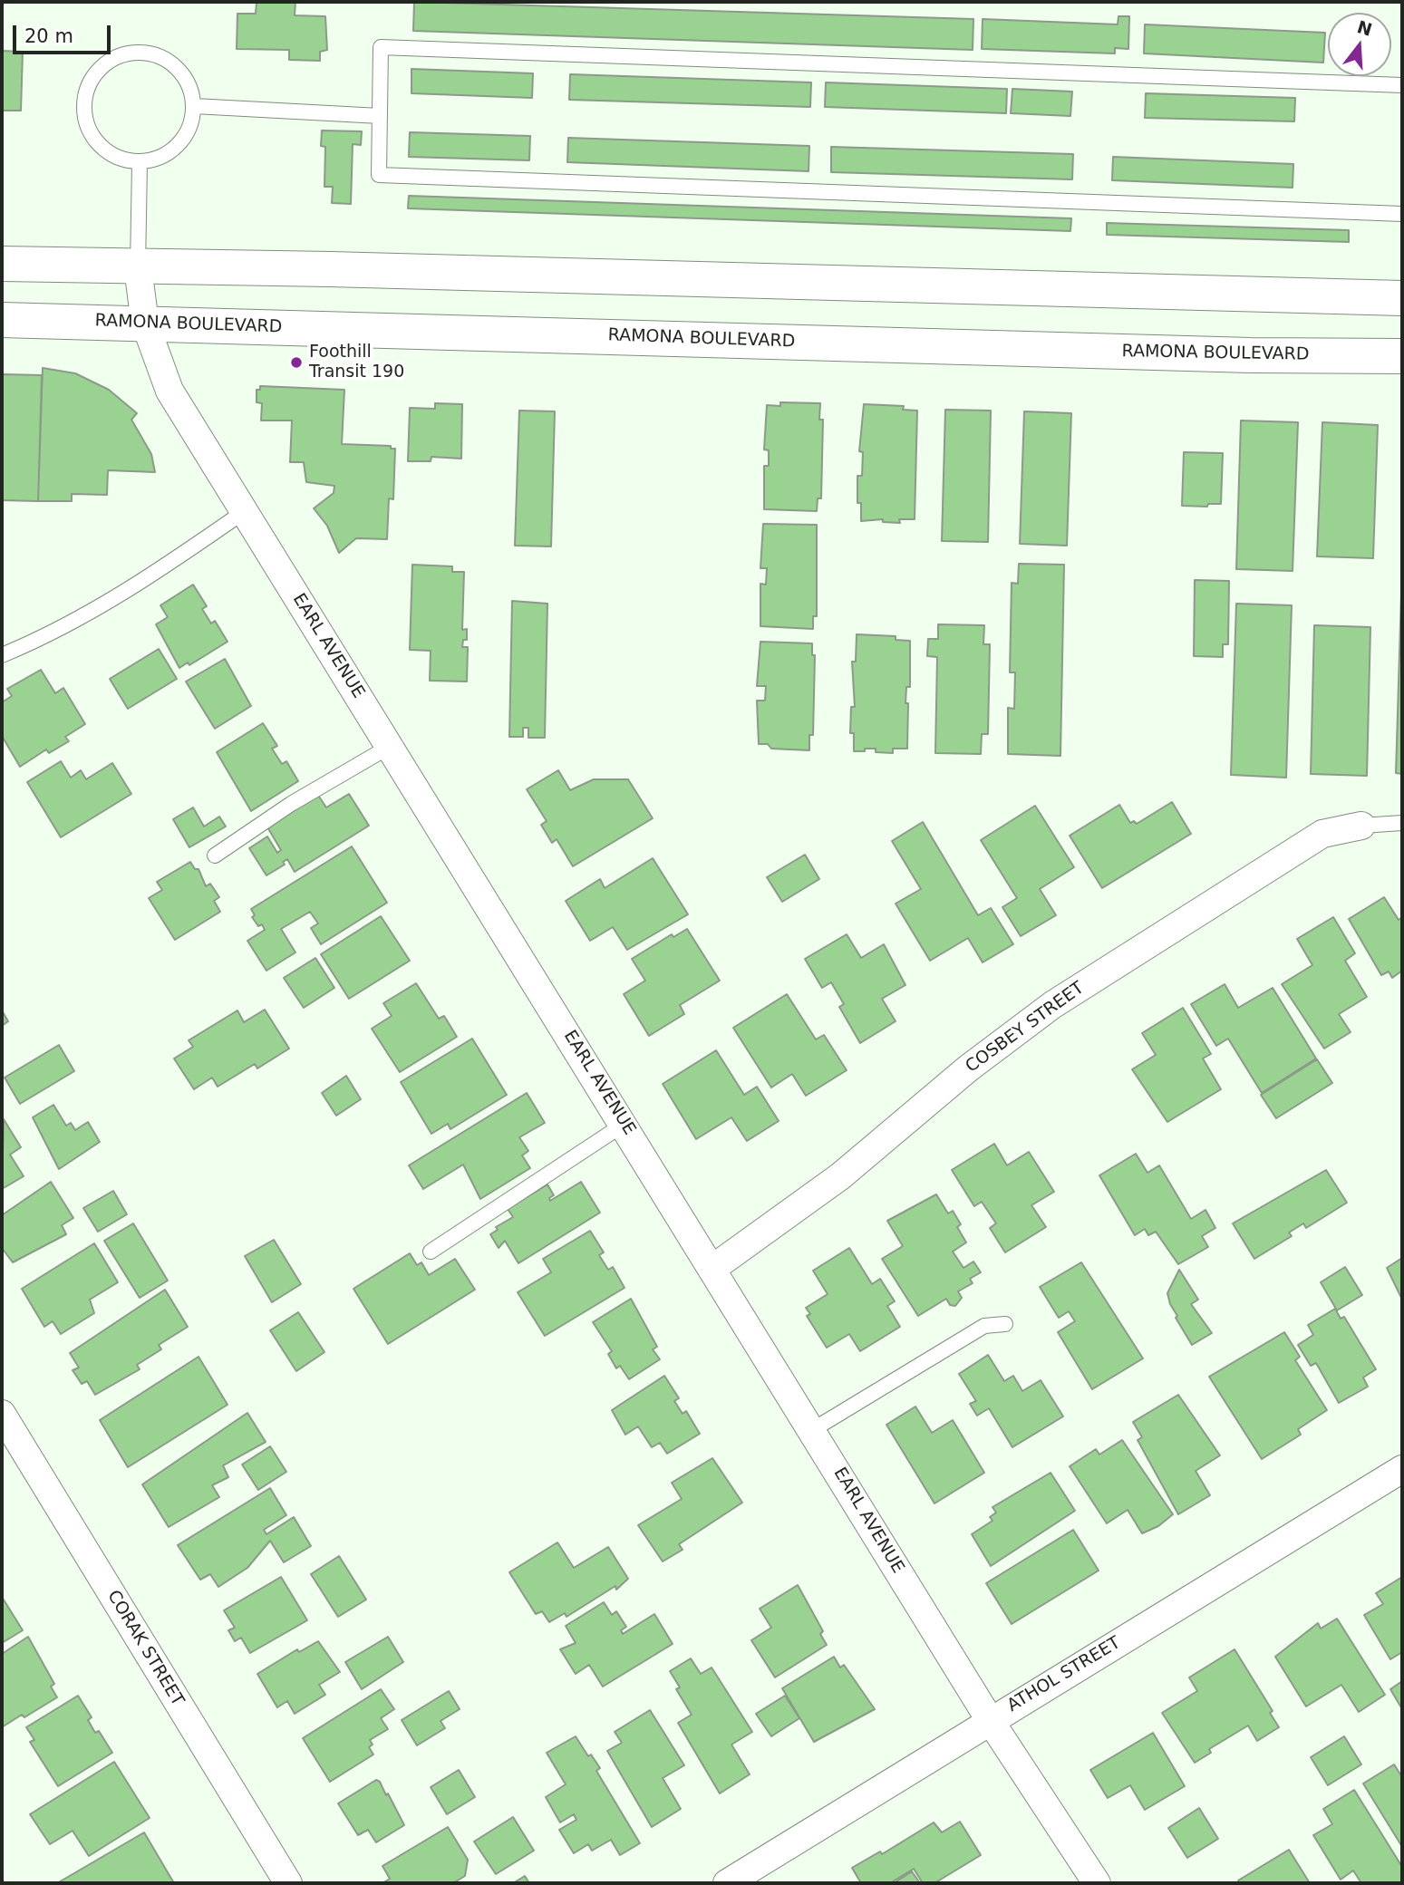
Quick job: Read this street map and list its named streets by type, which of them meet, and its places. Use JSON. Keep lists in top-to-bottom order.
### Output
{
  "streets": {
    "main road": ["RAMONA BOULEVARD"],
    "street": [
      "EARL AVENUE",
      "COSBEY STREET",
      "CORAK STREET",
      "ATHOL STREET"
    ]
  },
  "crossings": [
    ["RAMONA BOULEVARD", "EARL AVENUE"],
    ["EARL AVENUE", "COSBEY STREET"],
    ["EARL AVENUE", "ATHOL STREET"]
  ],
  "places": ["Foothill Transit 190"],
  "scale_bar": "20 m",
  "north": "top"
}
